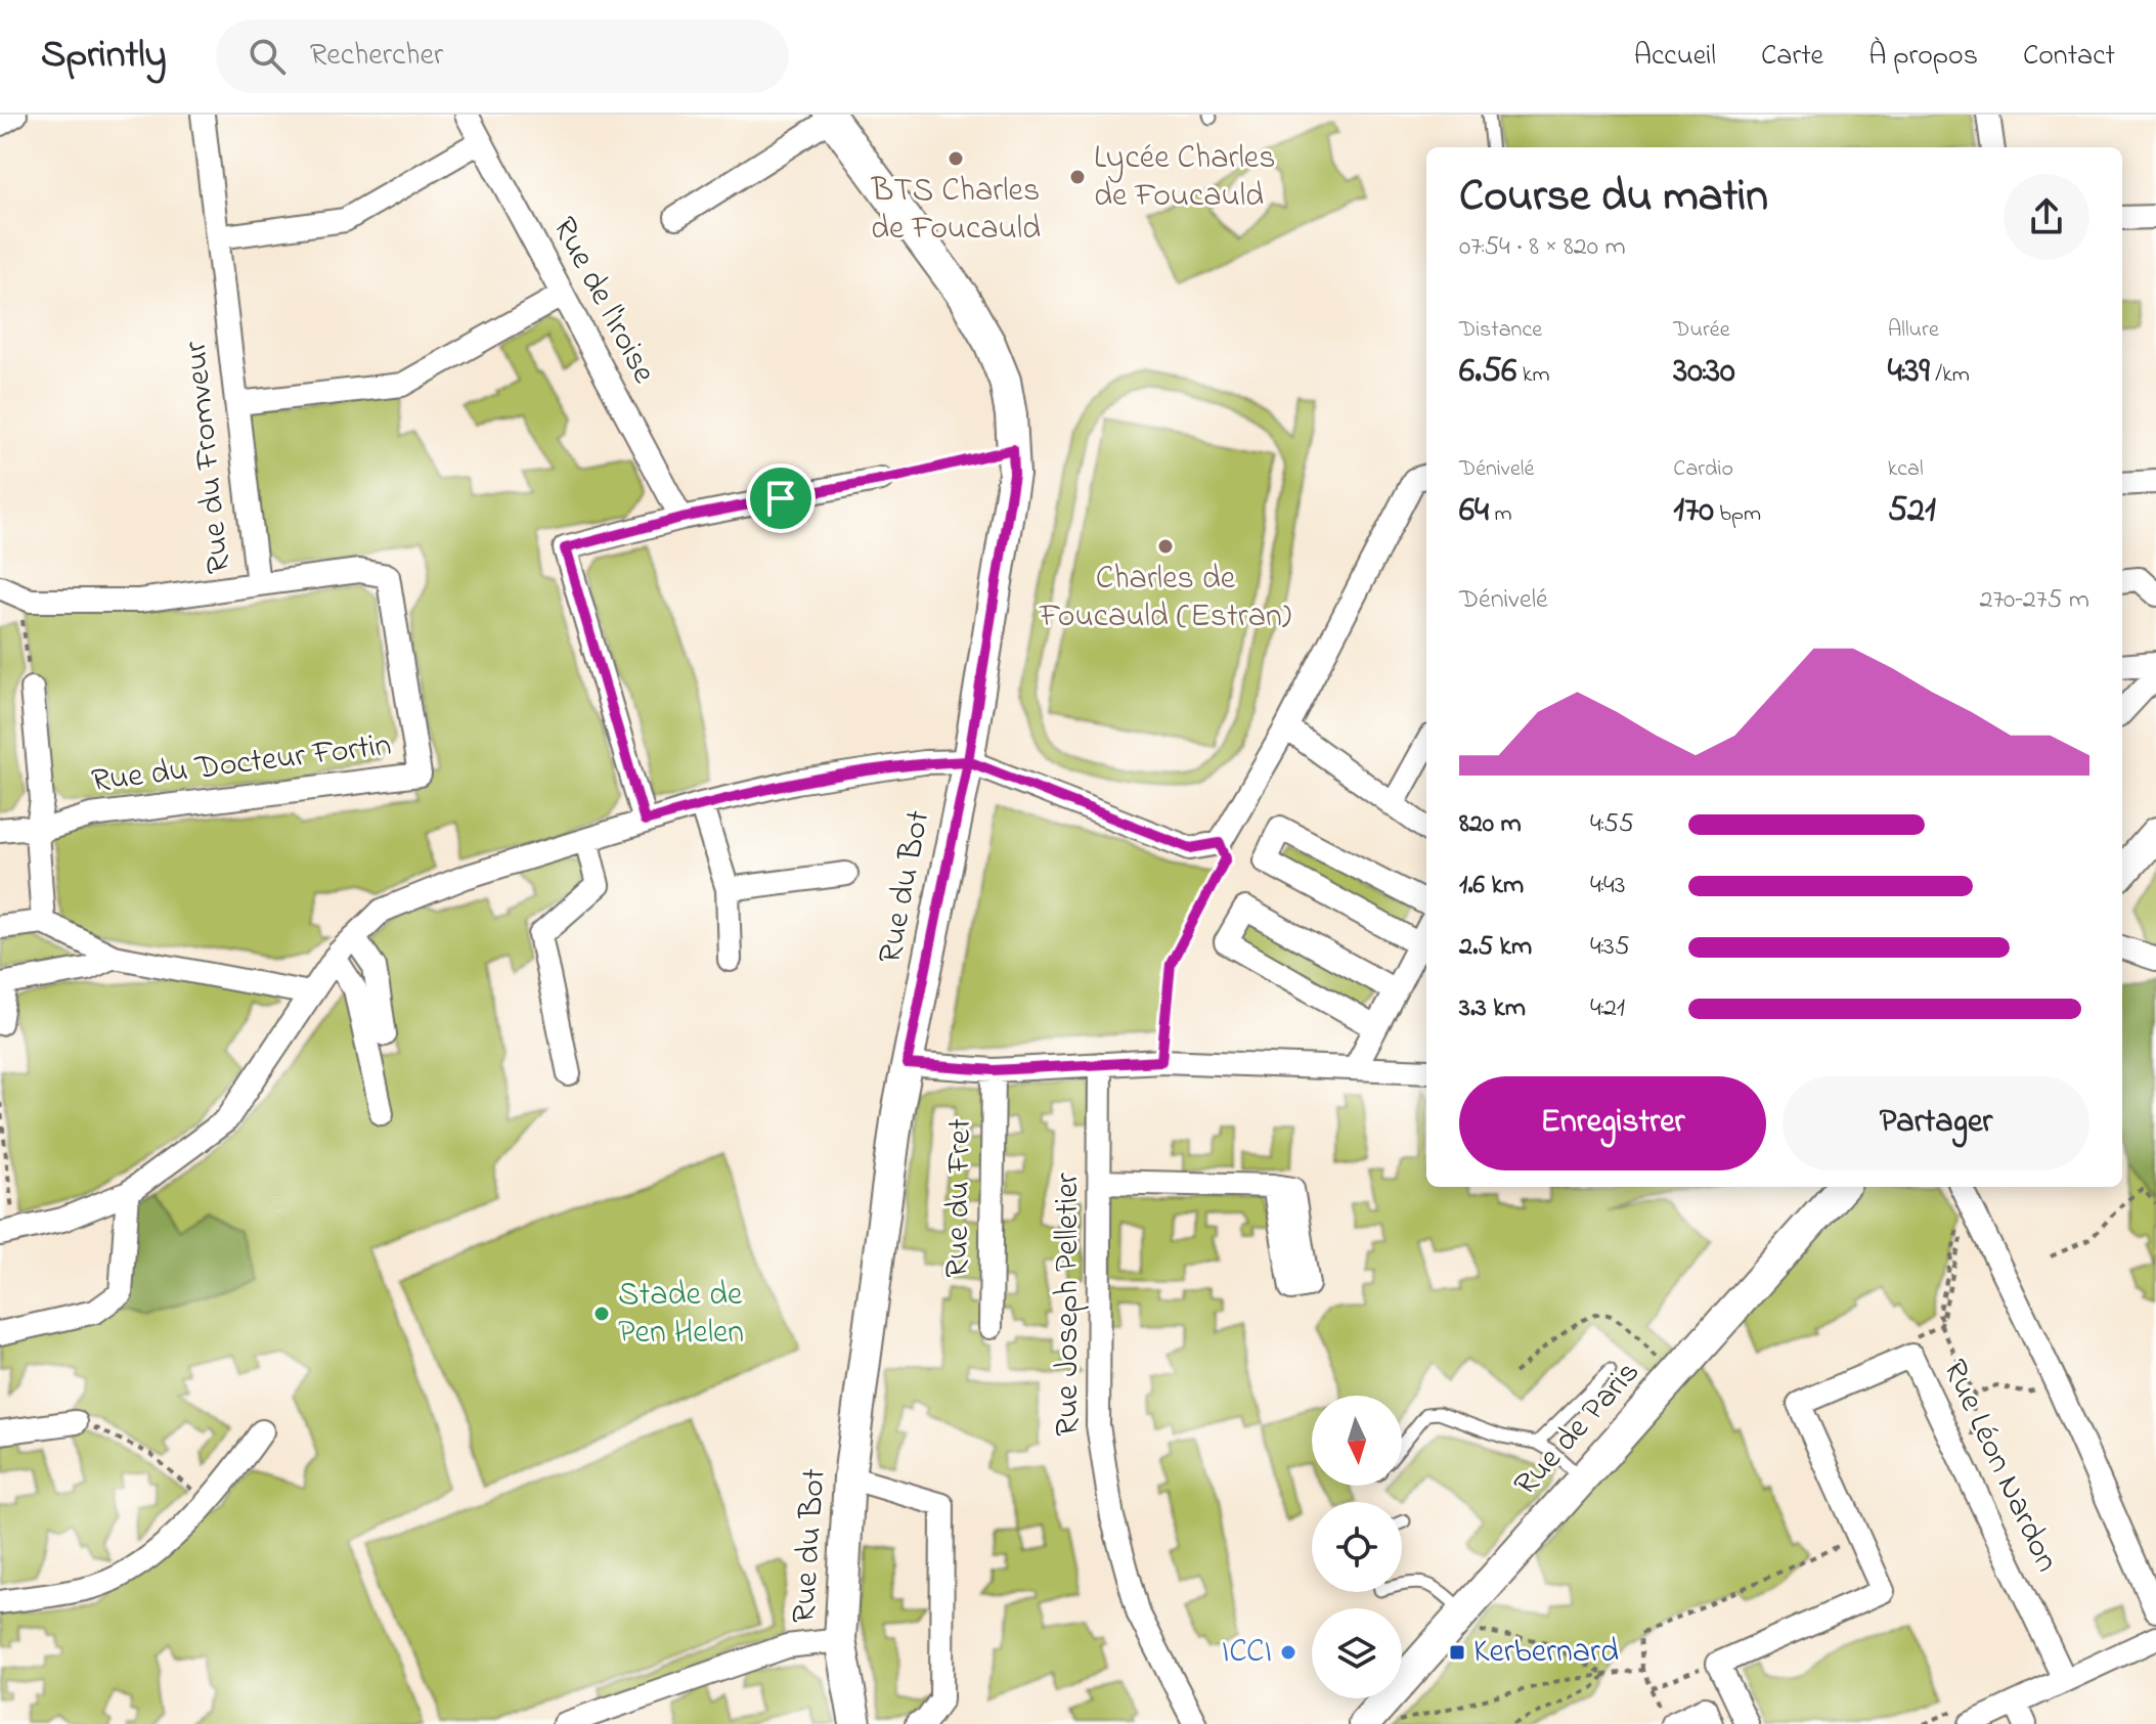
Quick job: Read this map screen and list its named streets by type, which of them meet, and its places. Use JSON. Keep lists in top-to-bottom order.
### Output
{
  "streets": {
    "street": [
      "Rue de l'Iroise",
      "Rue du Fromveur",
      "Rue du Docteur Fortin",
      "Rue du Bot",
      "Rue du Fret",
      "Rue Joseph Pelletier",
      "Rue de Paris",
      "Rue Léon Nardon"
    ]
  },
  "crossings": [
    ["Rue du Fromveur", "Rue du Docteur Fortin"]
  ],
  "places": {
    "other": [
      "BTS Charles de Foucauld",
      "Lycée Charles de Foucauld",
      "Charles de Foucauld (Estran)",
      "Stade de Pen Helen",
      "ICCI"
    ],
    "transit": ["Kerbernard"]
  },
  "north": "bottom",
  "page": {
    "header": "Sprintly",
    "search": "Rechercher",
    "nav": [
      "Accueil",
      "Carte",
      "À propos",
      "Contact"
    ],
    "heading": ["Course du matin", "07:54 · 8 × 820 m"],
    "stats": [
      ["Distance", "6.56 km"],
      ["Durée", "30:30"],
      ["Allure", "4:39 /km"],
      ["Dénivelé", "64 m"],
      ["Cardio", "170 bpm"],
      ["kcal", "521"]
    ],
    "chart": ["Dénivelé", "270–275 m"],
    "list": [
      {
        "name": "820 m",
        "note": "4:55"
      },
      {
        "name": "1.6 km",
        "note": "4:43"
      },
      {
        "name": "2.5 km",
        "note": "4:35"
      },
      {
        "name": "3.3 km",
        "note": "4:21"
      }
    ],
    "buttons": ["Enregistrer", "Partager"]
  }
}
